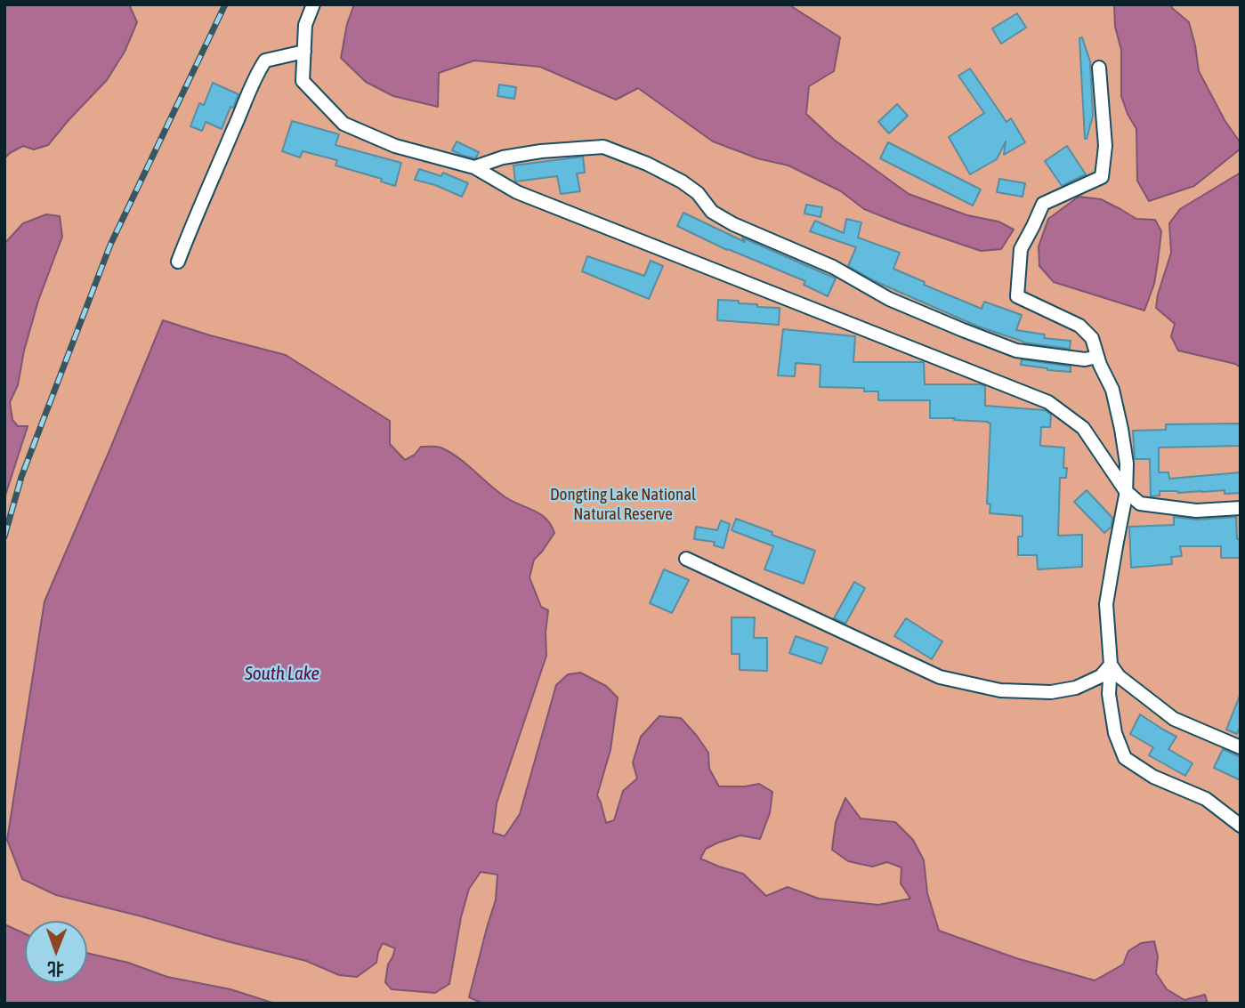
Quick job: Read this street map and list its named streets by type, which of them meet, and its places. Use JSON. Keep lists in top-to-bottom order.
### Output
{
  "water": ["South Lake"],
  "parks": ["Dongting Lake National Natural Reserve"],
  "north": "bottom"
}
